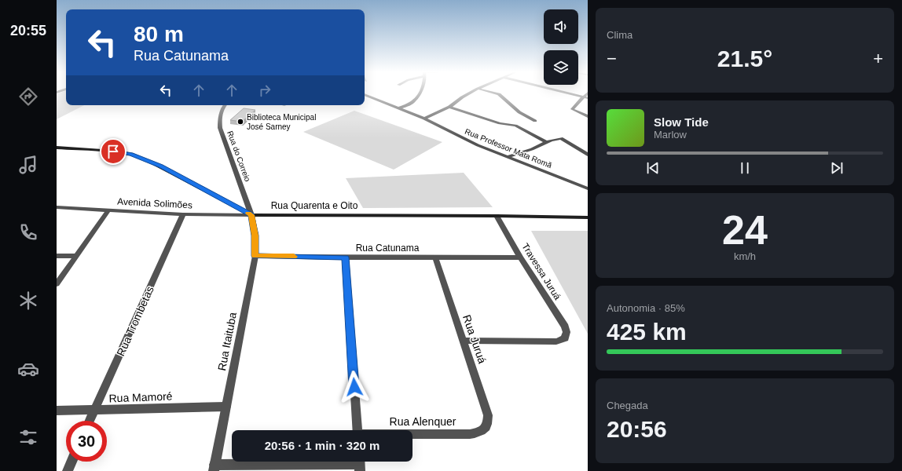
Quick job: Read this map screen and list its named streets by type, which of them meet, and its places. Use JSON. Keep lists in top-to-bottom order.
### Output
{
  "streets": {
    "main road": ["Rua Quarenta e Oito"],
    "street": [
      "Rua Professor Mata Romã",
      "Rua do Correio",
      "Avenida Solimões",
      "Rua Catunama",
      "Travessa Juruá",
      "Rua Trombetas",
      "Rua Juruá",
      "Rua Itaituba",
      "Rua Mamoré",
      "Rua Alenquer"
    ]
  },
  "crossings": [
    ["Rua do Correio", "Avenida Solimões"],
    ["Rua do Correio", "Rua Quarenta e Oito"],
    ["Rua do Correio", "Rua Itaituba"],
    ["Avenida Solimões", "Rua Quarenta e Oito"],
    ["Avenida Solimões", "Rua Trombetas"],
    ["Avenida Solimões", "Rua Itaituba"],
    ["Rua Quarenta e Oito", "Travessa Juruá"],
    ["Rua Quarenta e Oito", "Rua Itaituba"],
    ["Rua Catunama", "Travessa Juruá"],
    ["Rua Catunama", "Rua Juruá"],
    ["Rua Catunama", "Rua Itaituba"],
    ["Travessa Juruá", "Rua Juruá"],
    ["Rua Trombetas", "Rua Mamoré"],
    ["Rua Juruá", "Rua Alenquer"],
    ["Rua Itaituba", "Rua Mamoré"]
  ],
  "places": ["Biblioteca Municipal José Sarney"],
  "page": {
    "tabs": "20:55",
    "tile": [
      "Clima",
      ["24", "km/h"],
      ["Autonomia · 85%", "425 km"],
      ["Chegada", "20:56"]
    ],
    "turn": ["80 m", "Rua Catunama"],
    "heat": ["−", "21.5°", "+"],
    "song": ["Slow Tide", "Marlow"],
    "limit": "30",
    "trip": "20:56 · 1 min · 320 m"
  }
}
